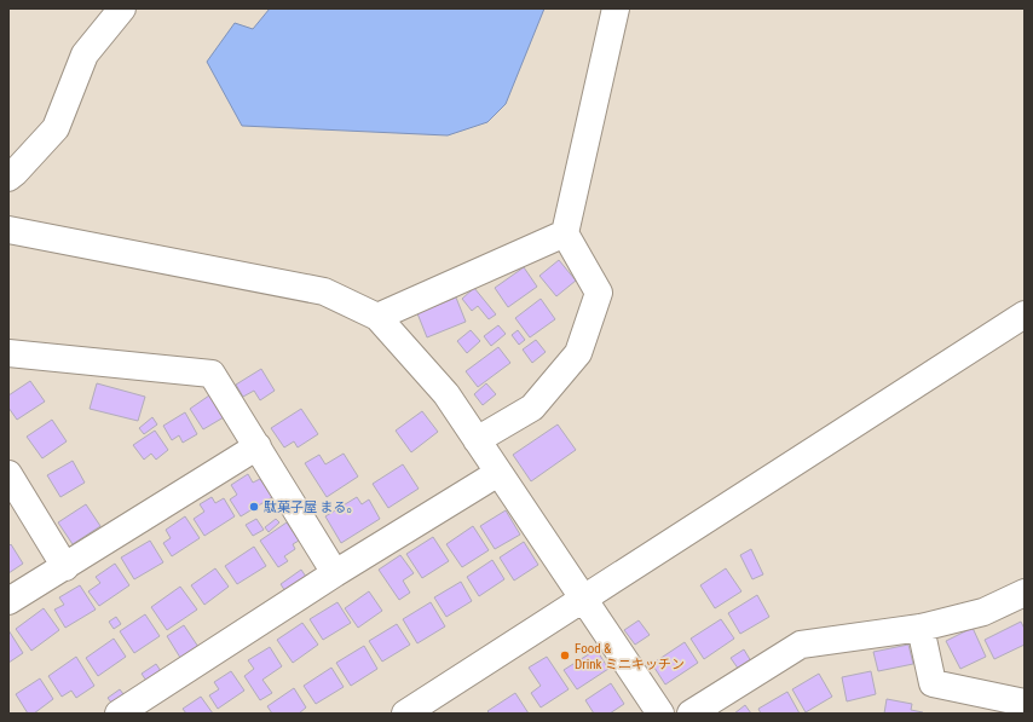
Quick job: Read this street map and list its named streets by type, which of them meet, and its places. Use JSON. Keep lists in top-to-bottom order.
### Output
{
  "places": ["駄菓子屋 まる。", "Food & Drink ミニキッチン"]
}
